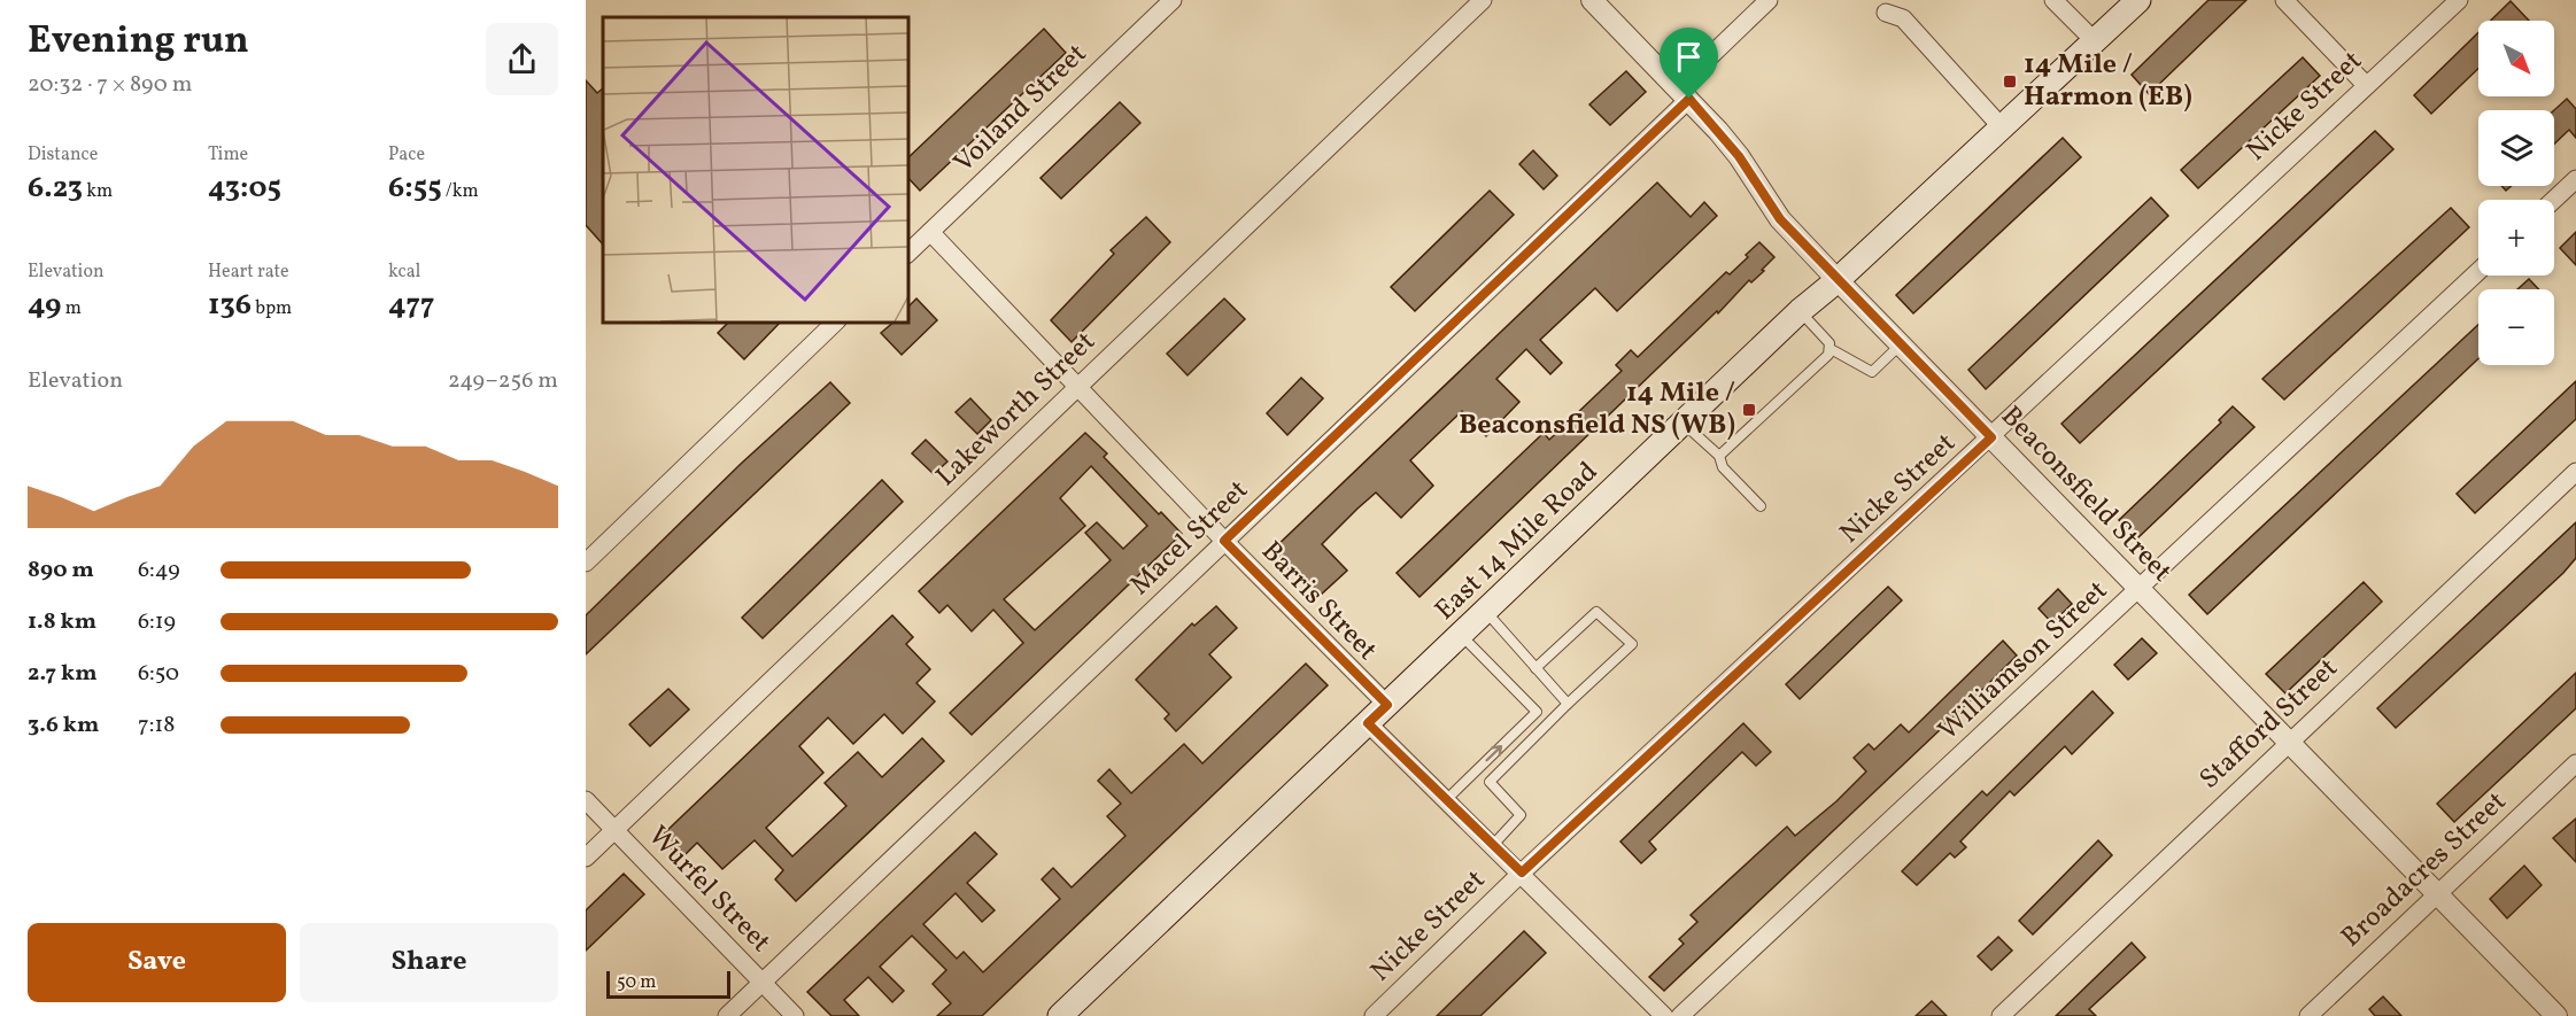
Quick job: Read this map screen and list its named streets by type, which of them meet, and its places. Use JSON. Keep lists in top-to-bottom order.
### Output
{
  "streets": {
    "main road": ["East 14 Mile Road"],
    "street": [
      "Nicke Street",
      "Voiland Street",
      "Lakeworth Street",
      "Beaconsfield Street",
      "Macel Street",
      "Barris Street",
      "Williamson Street",
      "Stafford Street",
      "Broadacres Street",
      "Wurfel Street"
    ]
  },
  "crossings": [
    ["Nicke Street", "Beaconsfield Street"],
    ["Voiland Street", "Barris Street"],
    ["Lakeworth Street", "Barris Street"],
    ["Lakeworth Street", "Wurfel Street"],
    ["Beaconsfield Street", "Macel Street"],
    ["Beaconsfield Street", "East 14 Mile Road"],
    ["Beaconsfield Street", "Williamson Street"],
    ["Beaconsfield Street", "Stafford Street"],
    ["Beaconsfield Street", "Broadacres Street"],
    ["Macel Street", "Barris Street"],
    ["Macel Street", "Wurfel Street"],
    ["East 14 Mile Road", "Barris Street"]
  ],
  "places": {
    "transit": ["14 Mile / Harmon (EB)", "14 Mile / Beaconsfield NS (WB)"]
  },
  "scale_bar": "50 m",
  "north": "bottom right",
  "page": {
    "heading": ["Evening run", "20:32 · 7 × 890 m"],
    "map_buttons": ["+", "−"],
    "stats": [
      ["Distance", "6.23 km"],
      ["Time", "43:05"],
      ["Pace", "6:55 /km"],
      ["Elevation", "49 m"],
      ["Heart rate", "136 bpm"],
      ["kcal", "477"]
    ],
    "chart": ["Elevation", "249–256 m"],
    "list": [
      {
        "name": "890 m",
        "note": "6:49"
      },
      {
        "name": "1.8 km",
        "note": "6:19"
      },
      {
        "name": "2.7 km",
        "note": "6:50"
      },
      {
        "name": "3.6 km",
        "note": "7:18"
      }
    ],
    "buttons": ["Save", "Share"],
    "scale": "50 m"
  }
}
